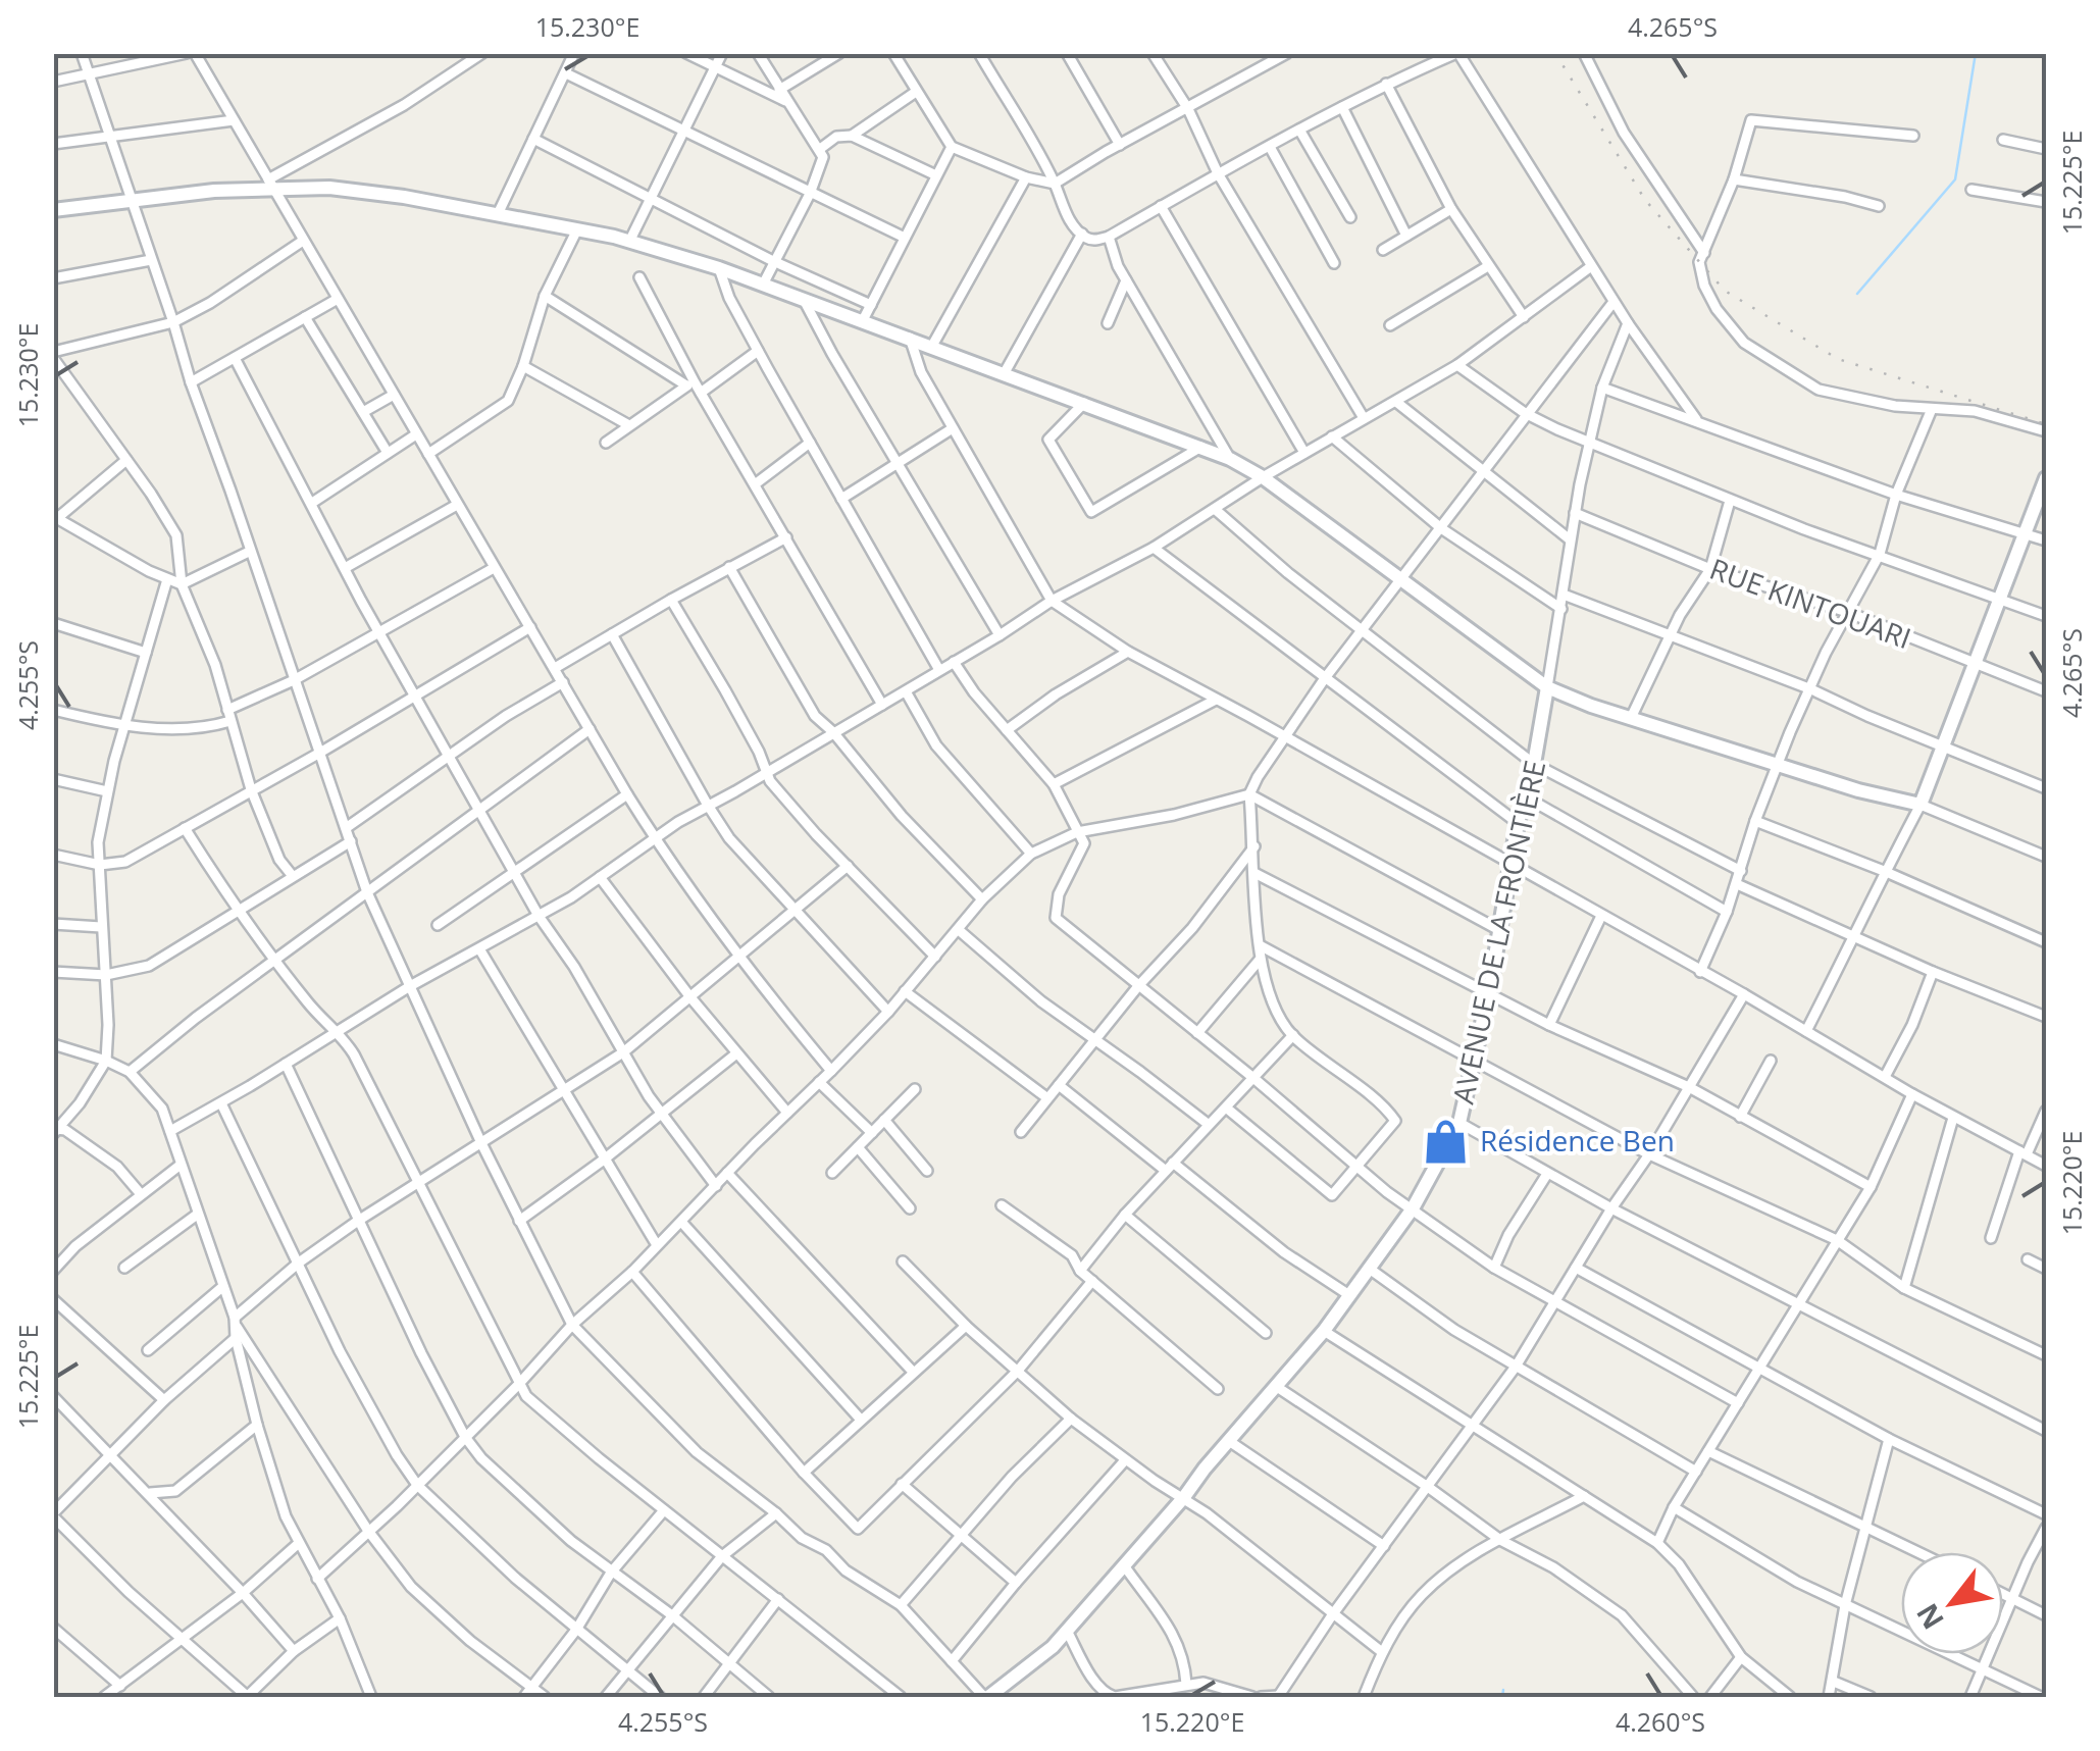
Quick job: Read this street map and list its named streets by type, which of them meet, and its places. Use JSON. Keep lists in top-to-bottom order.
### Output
{
  "streets": {
    "street": ["RUE KINTOUARI", "AVENUE DE LA FRONTIÈRE"]
  },
  "crossings": [
    ["RUE KINTOUARI", "AVENUE DE LA FRONTIÈRE"]
  ],
  "places": {
    "shop": ["Résidence Ben"]
  },
  "north": "bottom left",
  "coordinates": [
    "15.230°E",
    "4.265°S",
    "15.225°E",
    "4.255°S",
    "15.220°E",
    "4.260°S"
  ]
}
